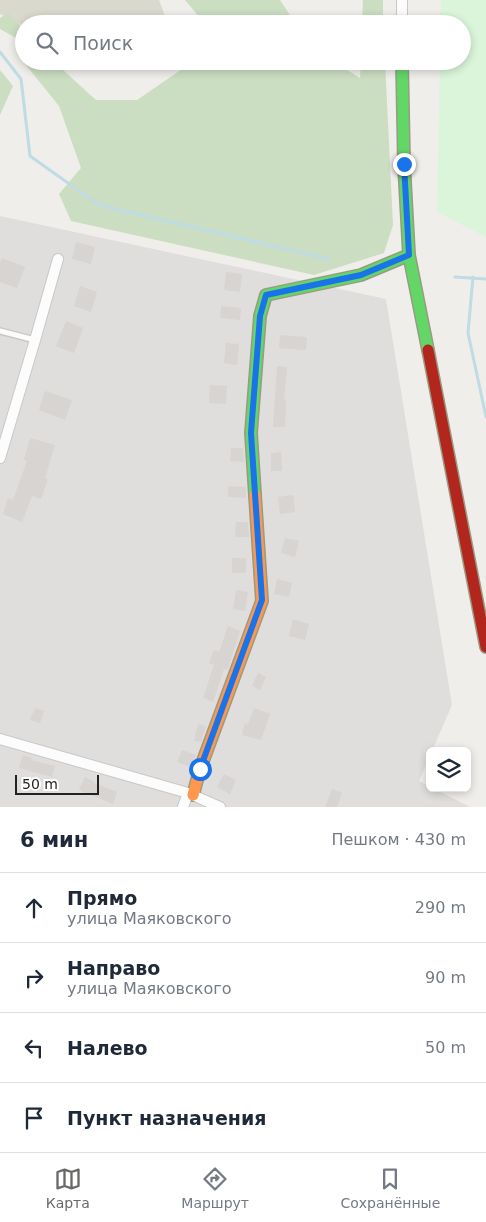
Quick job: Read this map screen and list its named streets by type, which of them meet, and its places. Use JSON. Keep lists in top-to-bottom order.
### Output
{
  "scale_bar": "50 m",
  "page": {
    "search": "Поиск",
    "scale": "50 m",
    "heading": ["6 мин", "Пешком · 430 m"],
    "list": [
      ["Прямо", "улица Маяковского", "290 m"],
      ["Направо", "улица Маяковского", "90 m"],
      ["Налево", "50 m"],
      "Пункт назначения"
    ],
    "nav": ["Карта", "Маршрут", "Сохранённые"]
  }
}
